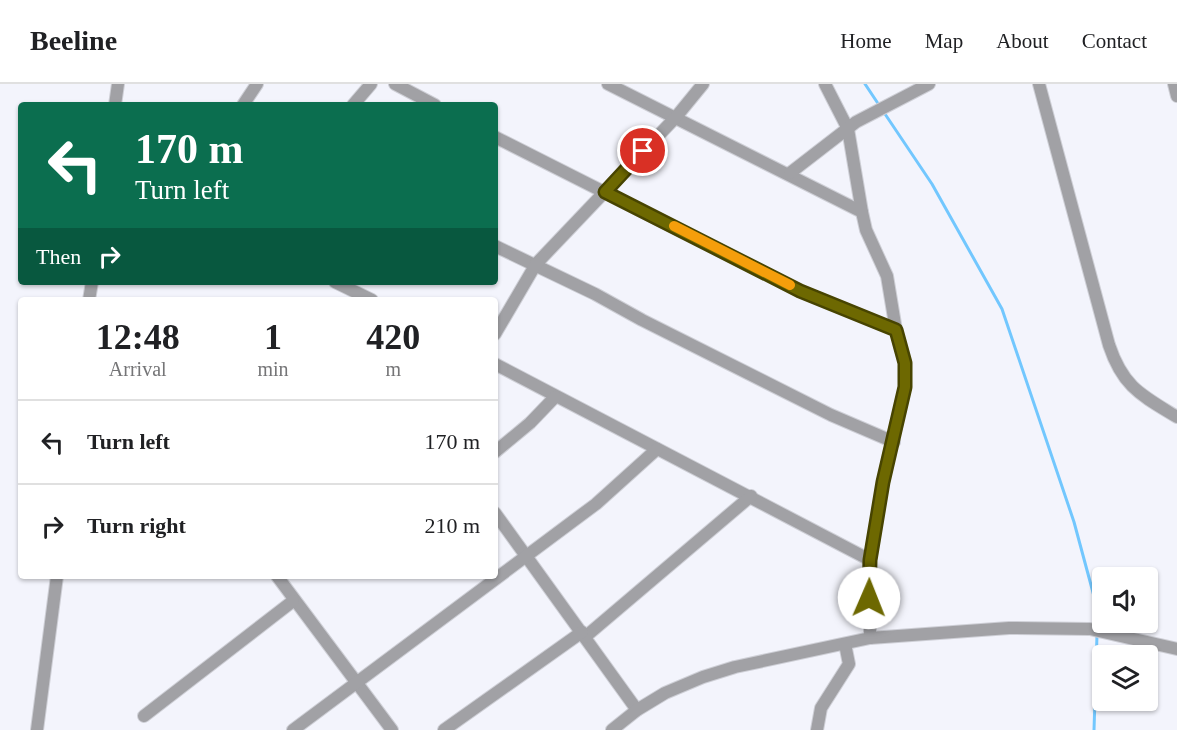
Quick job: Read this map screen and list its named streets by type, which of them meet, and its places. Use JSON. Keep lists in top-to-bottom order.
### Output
{
  "page": {
    "header": "Beeline",
    "nav": [
      "Home",
      "Map",
      "About",
      "Contact"
    ],
    "turn": ["170 m", "Turn left"],
    "then": "Then",
    "eta": [
      "12:48",
      "Arrival",
      "1",
      "min",
      "420",
      "m"
    ],
    "list": [
      {
        "name": "Turn left",
        "value": "170 m"
      },
      {
        "name": "Turn right",
        "value": "210 m"
      }
    ]
  }
}
